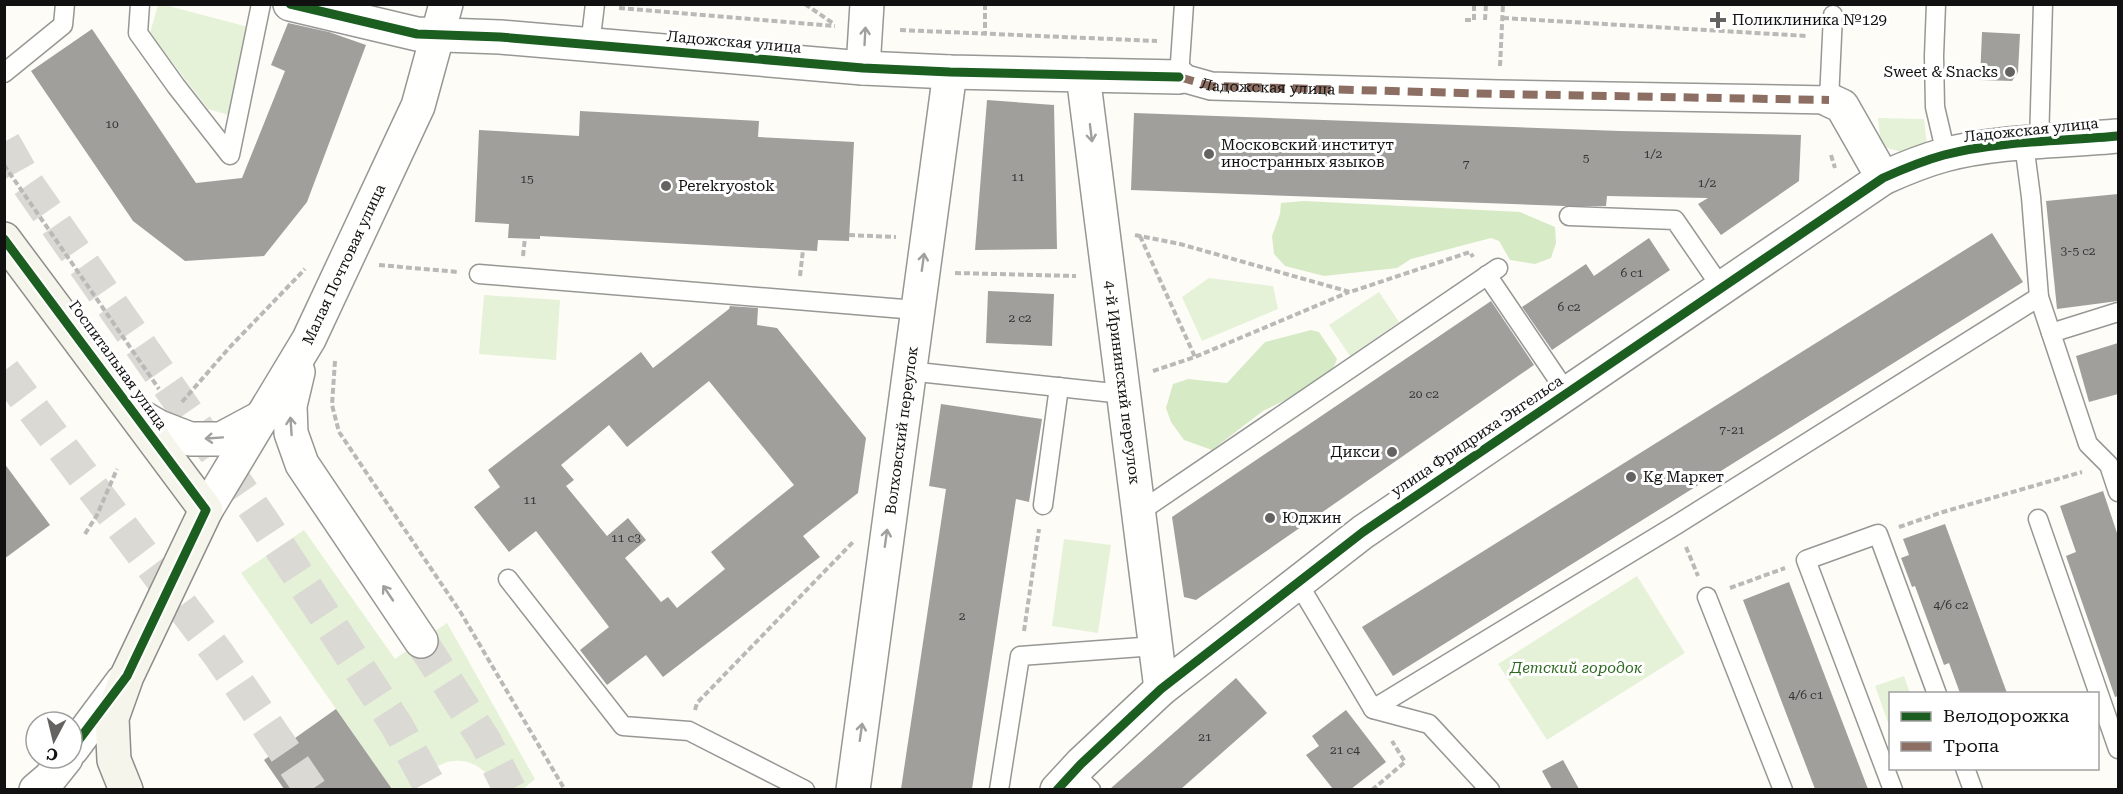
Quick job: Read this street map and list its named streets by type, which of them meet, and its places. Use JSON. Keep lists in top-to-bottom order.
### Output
{
  "streets": {
    "main road": ["Госпитальная улица"],
    "street": [
      "Ладожская улица",
      "Малая Почтовая улица",
      "4-й Ирининский переулок",
      "Волховский переулок",
      "улица Фридриха Энгельса"
    ]
  },
  "crossings": [
    ["Ладожская улица", "Малая Почтовая улица"],
    ["Ладожская улица", "4-й Ирининский переулок"],
    ["Ладожская улица", "Волховский переулок"],
    ["Ладожская улица", "улица Фридриха Энгельса"],
    ["Малая Почтовая улица", "Госпитальная улица"],
    ["4-й Ирининский переулок", "улица Фридриха Энгельса"]
  ],
  "one_way": ["Волховский переулок"],
  "parks": ["Детский городок"],
  "places": {
    "health": ["Поликлиника №129"],
    "other": [
      "Sweet & Snacks",
      "Московский институт иностранных языков",
      "Perekryostok",
      "Дикси",
      "Kg Маркет",
      "Юджин"
    ]
  },
  "house_numbers": [
    "10",
    "1/2",
    "5",
    "7",
    "11",
    "15",
    "1/2",
    "3-5 с2",
    "6 с1",
    "6 с2",
    "2 с2",
    "20 с2",
    "7-21",
    "11",
    "11 с3",
    "4/6 с2",
    "2",
    "4/6 с1",
    "21",
    "21 с4"
  ],
  "legend": ["Велодорожка", "Тропа"],
  "north": "bottom"
}
